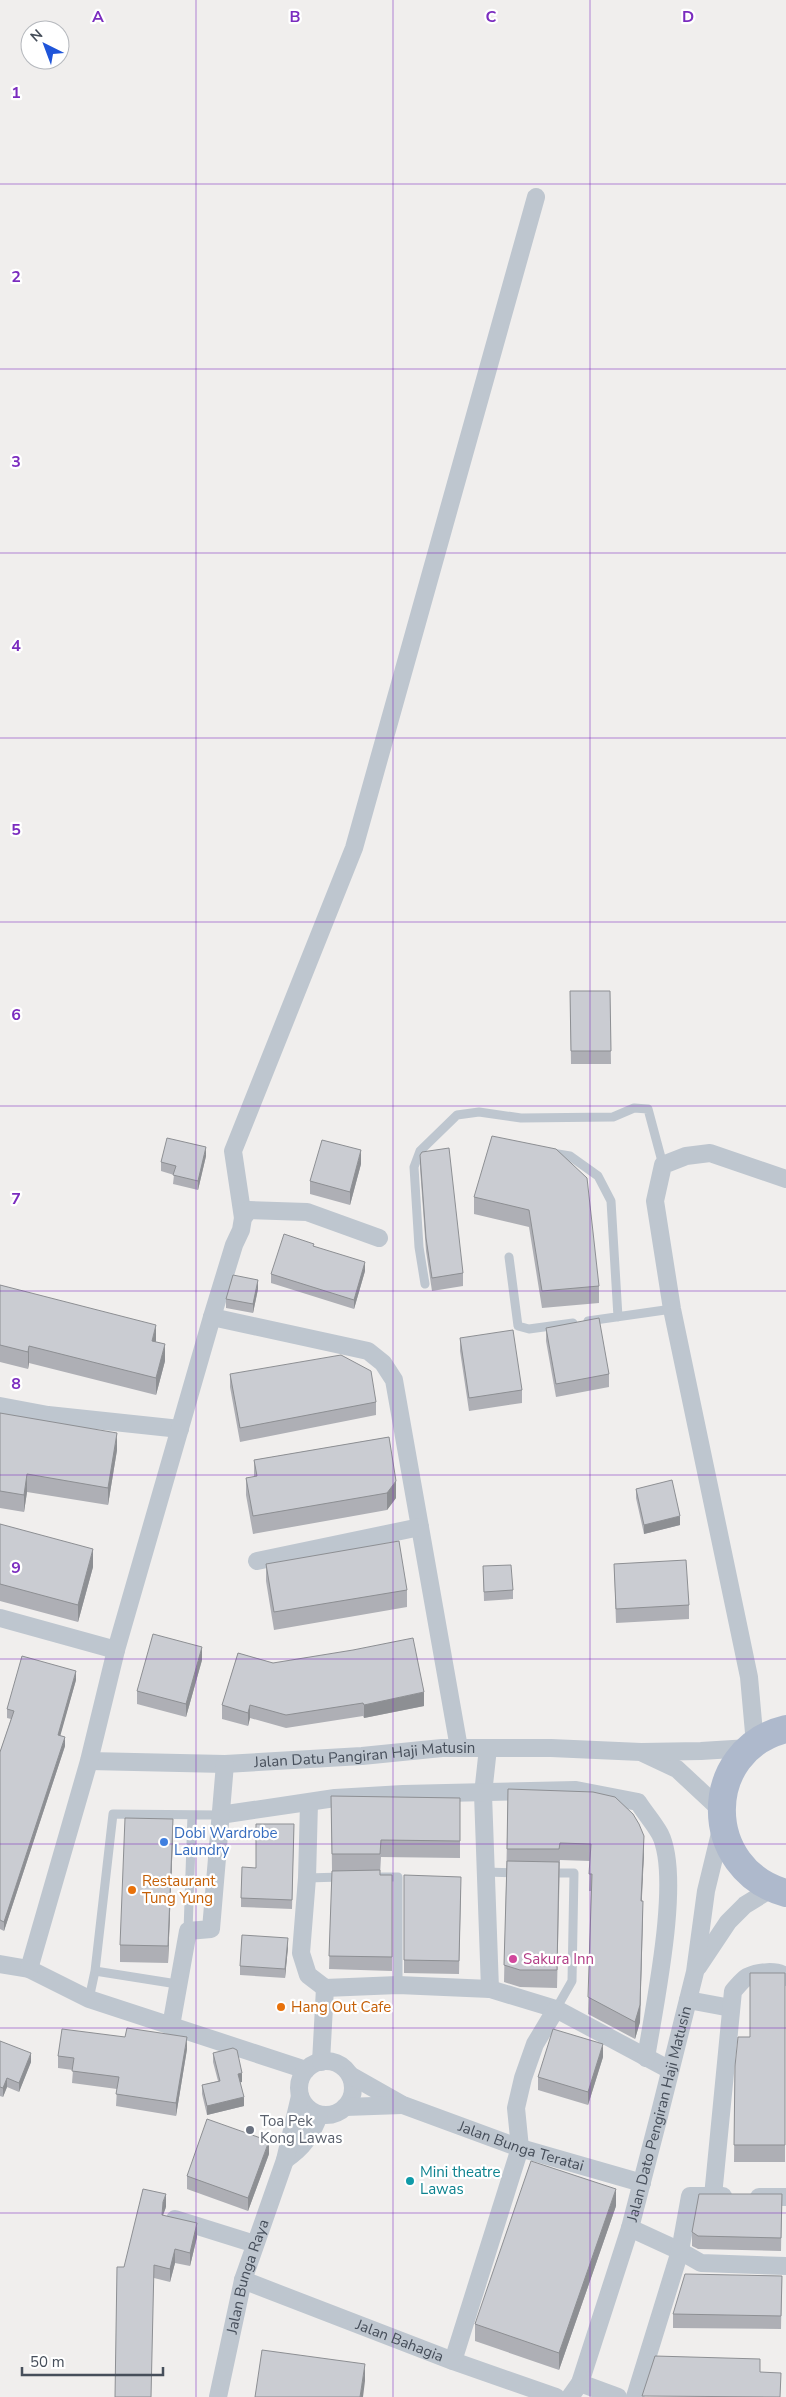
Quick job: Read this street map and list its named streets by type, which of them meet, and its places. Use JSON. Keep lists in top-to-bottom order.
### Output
{
  "streets": {
    "street": [
      "Jalan Datu Pangiran Haji Matusin",
      "Jalan Dato Pengiran Haji Matusin",
      "Jalan Bunga Teratai",
      "Jalan Bunga Raya",
      "Jalan Bahagia"
    ]
  },
  "crossings": [
    ["Jalan Dato Pengiran Haji Matusin", "Jalan Bunga Teratai"],
    ["Jalan Bunga Raya", "Jalan Bahagia"]
  ],
  "places": [
    "Dobi Wardrobe Laundry",
    "Restaurant Tung Yung",
    "Sakura Inn",
    "Hang Out Cafe",
    "Toa Pek Kong Lawas",
    "Mini theatre Lawas"
  ],
  "scale_bar": "50 m",
  "north": "top left",
  "grid": {
    "columns": [
      "A",
      "B",
      "C",
      "D"
    ],
    "rows": [
      "1",
      "2",
      "3",
      "4",
      "5",
      "6",
      "7",
      "8",
      "9"
    ]
  }
}
